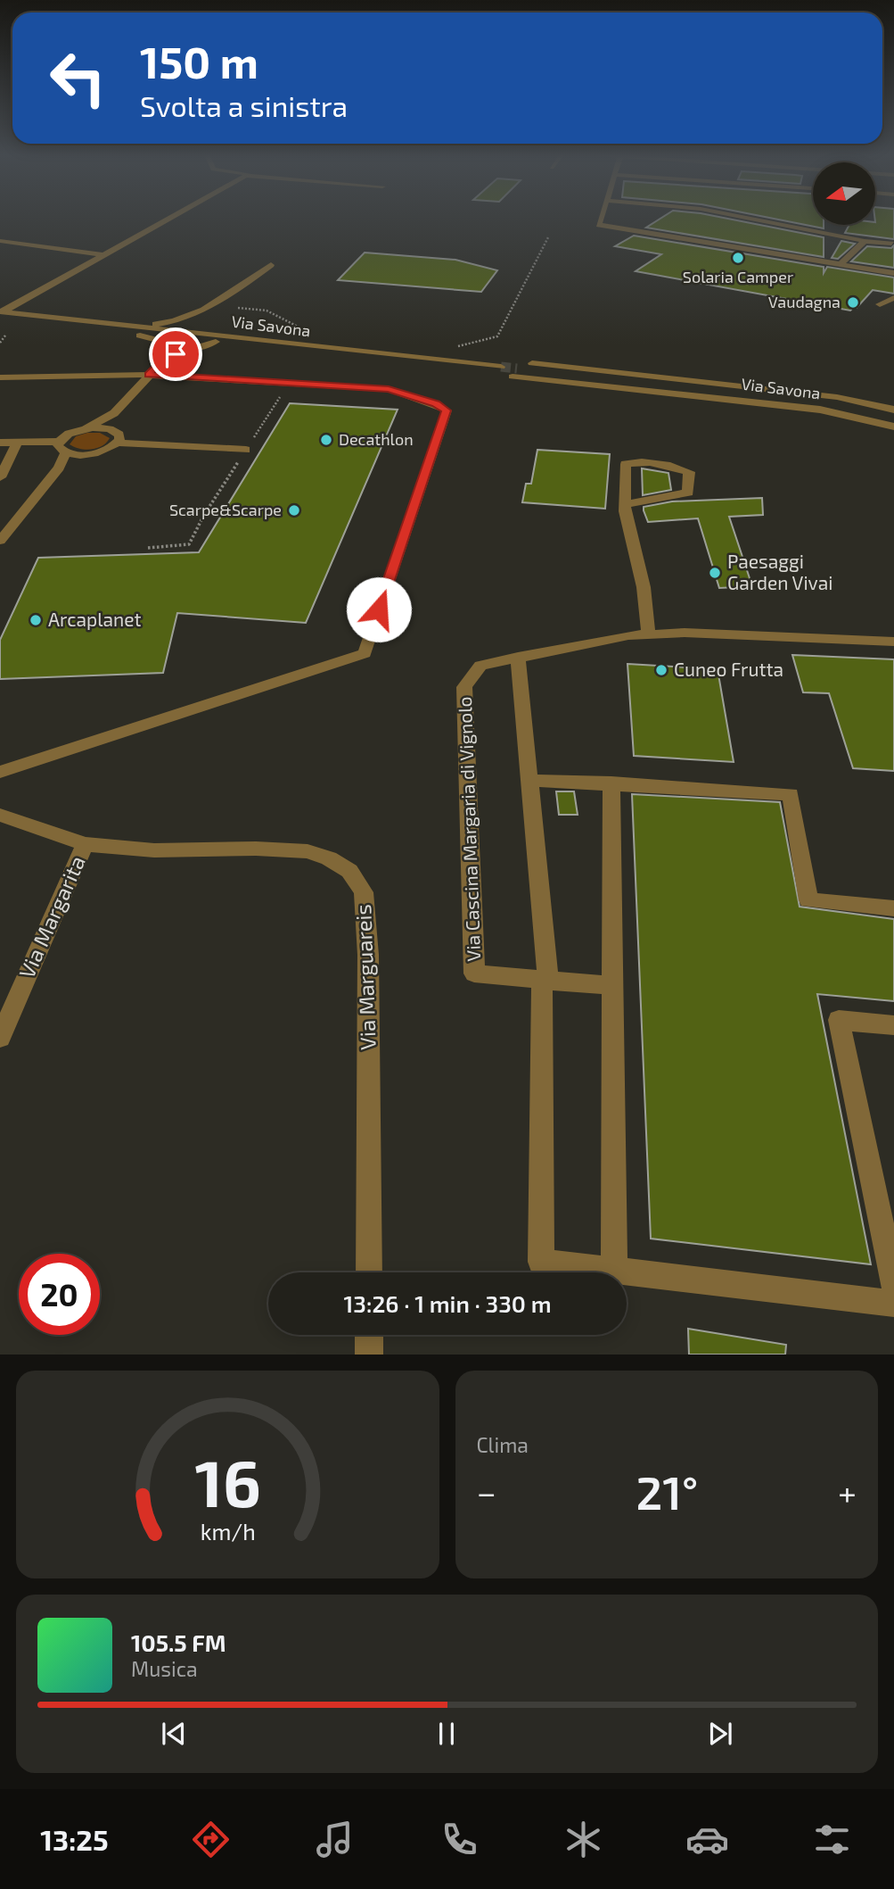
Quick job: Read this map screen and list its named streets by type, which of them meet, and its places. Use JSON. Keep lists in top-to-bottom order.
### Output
{
  "streets": {
    "street": [
      "Via Savona",
      "Via Cascina Margaria di Vignolo",
      "Via Margarita",
      "Via Marguareis"
    ]
  },
  "crossings": [
    ["Via Margarita", "Via Marguareis"]
  ],
  "places": [
    "Solaria Camper",
    "Vaudagna",
    "Decathlon",
    "Scarpe&Scarpe",
    "Paesaggi Garden Vivai",
    "Arcaplanet",
    "Cuneo Frutta"
  ],
  "north": "left",
  "page": {
    "turn": ["150 m", "Svolta a sinistra"],
    "limit": "20",
    "trip": "13:26 · 1 min · 330 m",
    "tile": "Clima",
    "heat": ["−", "21°", "+"],
    "song": ["105.5 FM", "Musica"],
    "tabs": "13:25",
    "gauge": ["16", "km/h"]
  }
}
